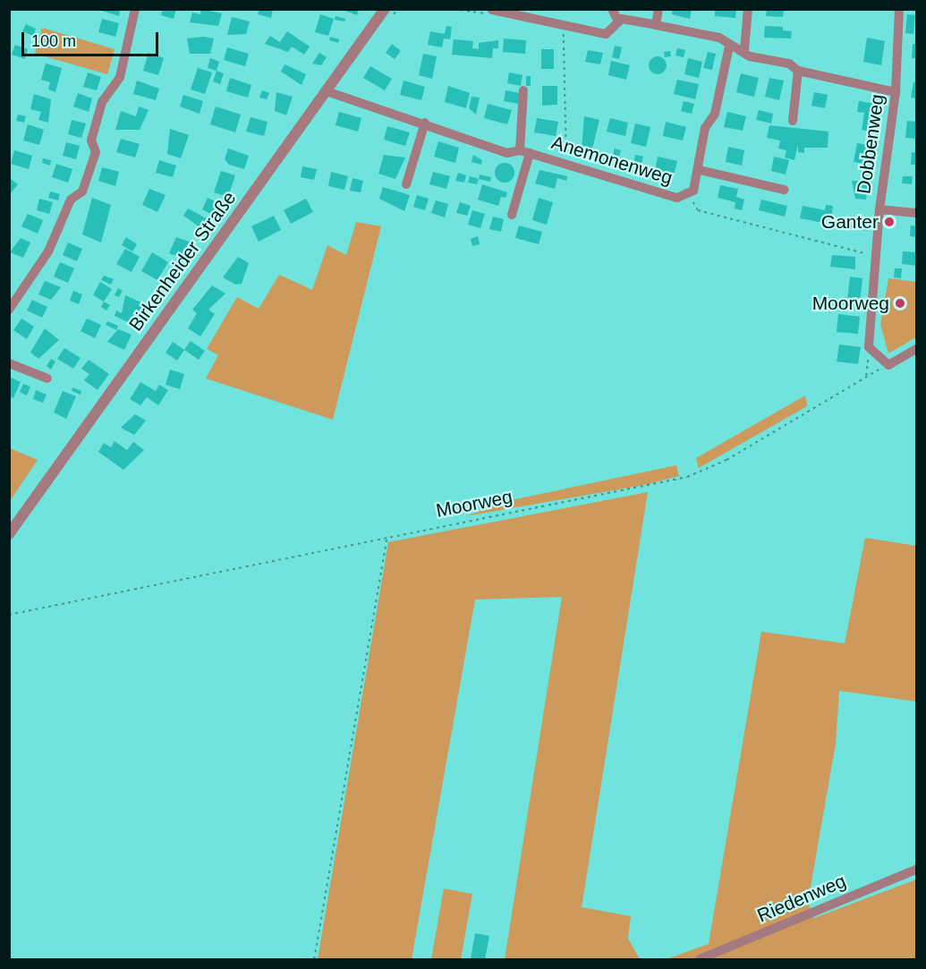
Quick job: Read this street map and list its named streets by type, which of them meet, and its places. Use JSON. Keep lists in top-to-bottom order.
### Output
{
  "streets": {
    "street": [
      "Dobbenweg",
      "Anemonenweg",
      "Birkenheider Straße",
      "Riedenweg"
    ],
    "path": ["Moorweg"]
  },
  "crossings": [
    ["Anemonenweg", "Birkenheider Straße"]
  ],
  "places": ["Ganter", "Moorweg"],
  "scale_bar": "100 m"
}
